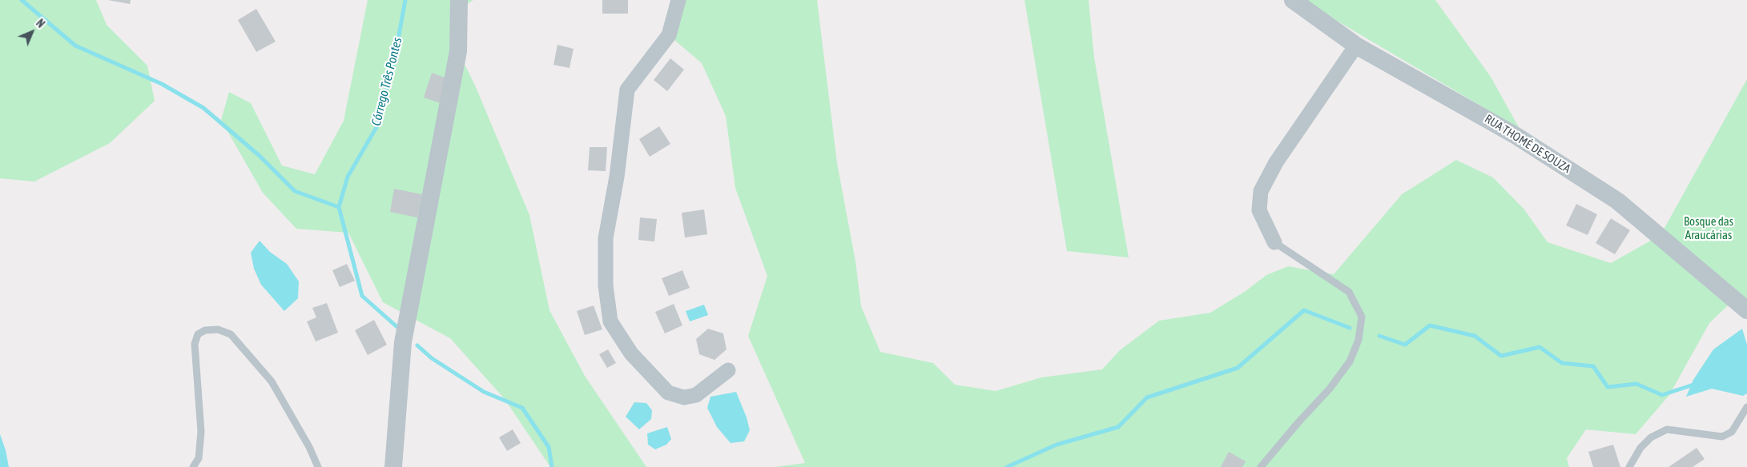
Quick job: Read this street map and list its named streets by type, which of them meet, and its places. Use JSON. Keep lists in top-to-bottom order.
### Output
{
  "streets": {
    "street": ["RUA THOMÉ DE SOUZA"]
  },
  "water": ["Córrego Três Pontes"],
  "parks": ["Bosque das Araucárias"],
  "north": "top right"
}
